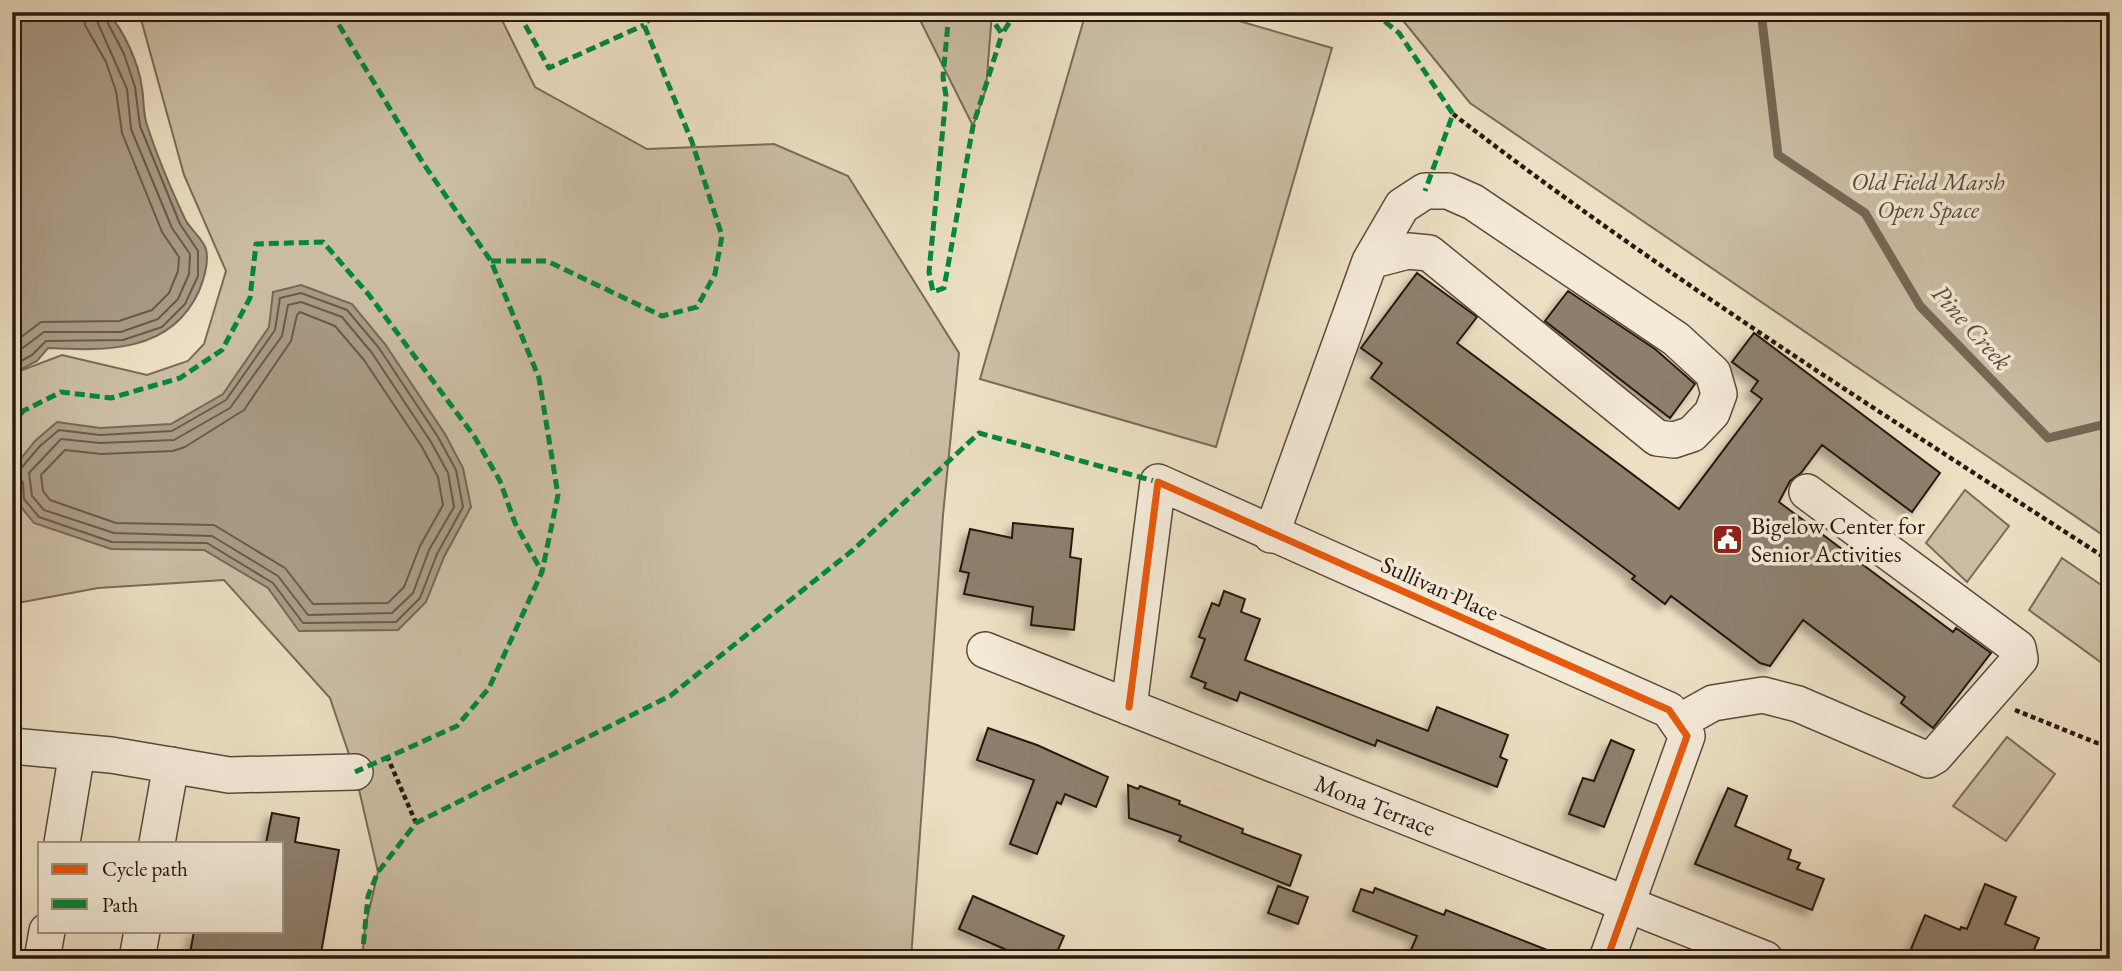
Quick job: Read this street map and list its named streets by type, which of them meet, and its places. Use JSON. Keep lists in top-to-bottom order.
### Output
{
  "streets": {
    "street": ["Sullivan Place", "Mona Terrace"]
  },
  "crossings": [
    ["Sullivan Place", "Mona Terrace"]
  ],
  "water": ["Pine Creek"],
  "parks": ["Old Field Marsh Open Space"],
  "places": {
    "public building": ["Bigelow Center for Senior Activities"]
  },
  "legend": ["Cycle path", "Path"]
}
